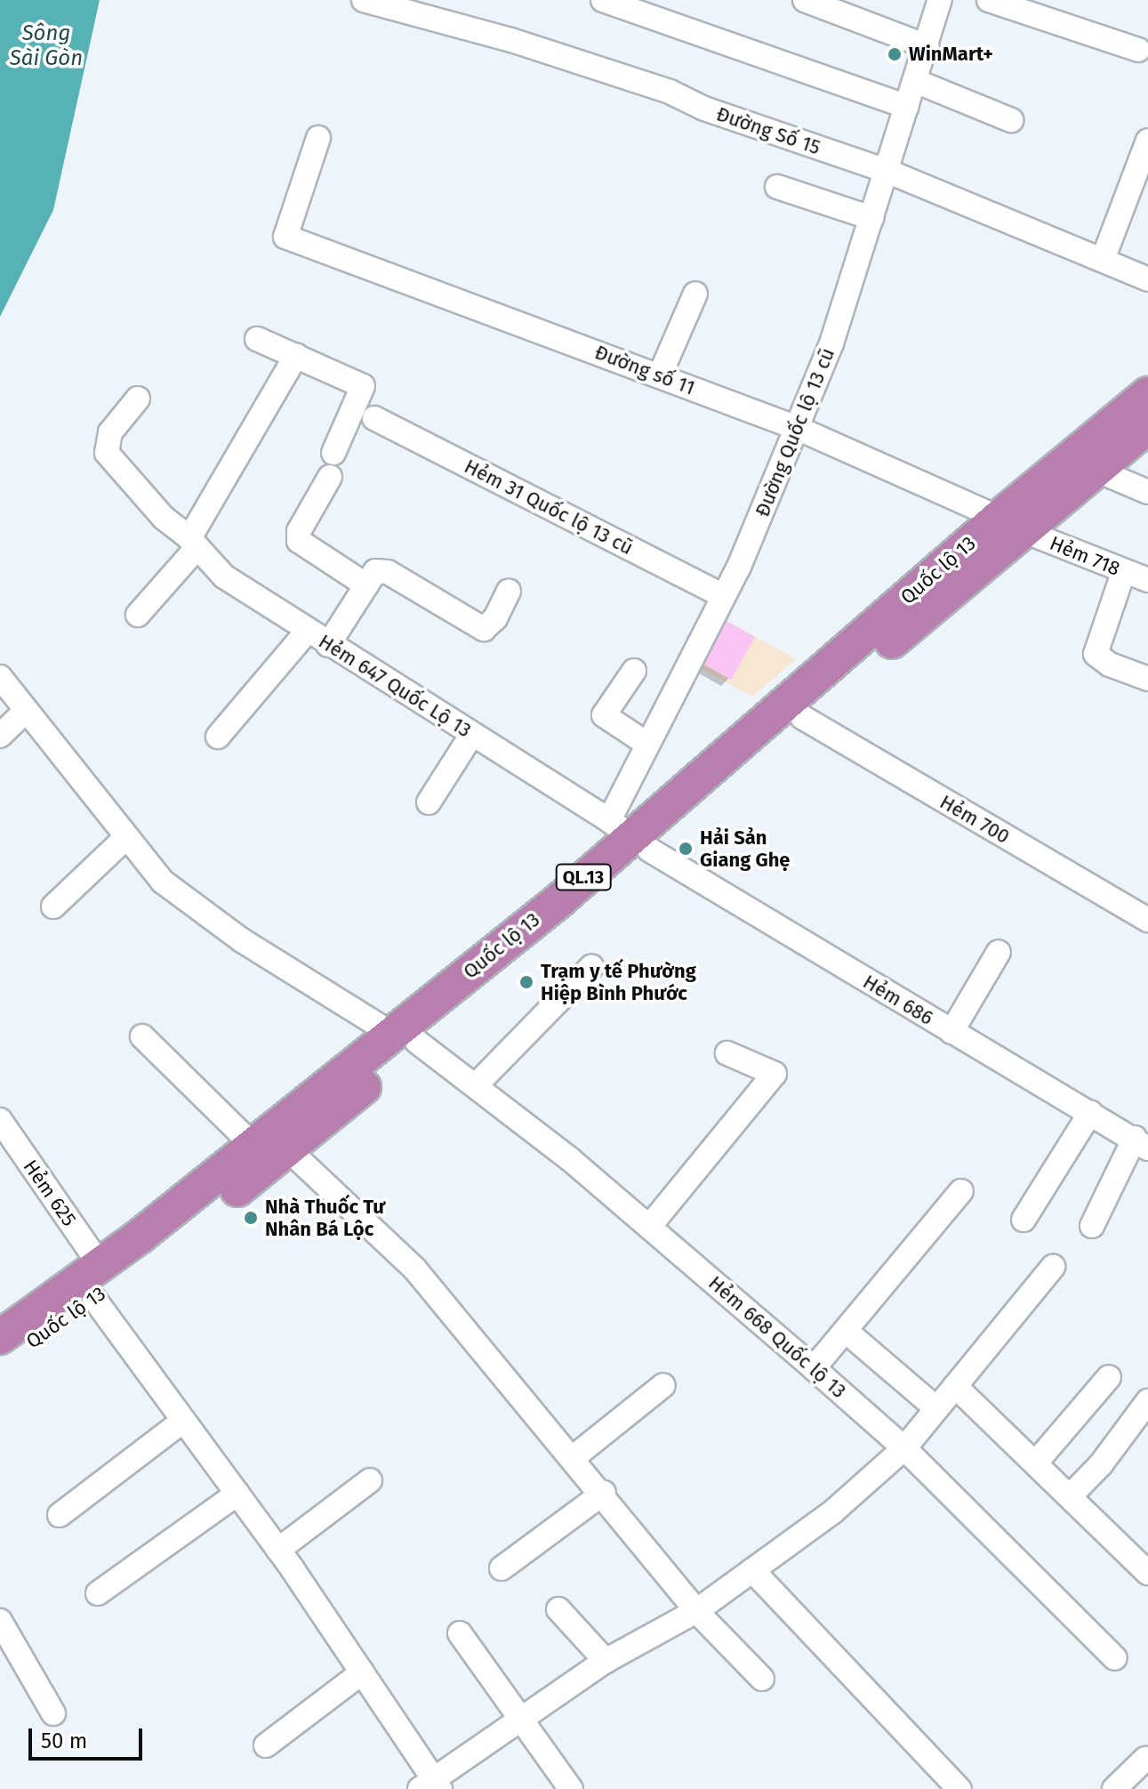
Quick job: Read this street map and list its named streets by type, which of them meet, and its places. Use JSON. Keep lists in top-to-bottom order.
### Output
{
  "streets": {
    "highway": ["Quốc lộ 13", "QL.13"],
    "street": [
      "Đường Số 15",
      "Đường số 11",
      "Đường Quốc lộ 13 cũ",
      "Hẻm 31 Quốc lộ 13 cũ",
      "Hẻm 718",
      "Hẻm 647 Quốc Lộ 13",
      "Hẻm 700",
      "Hẻm 686",
      "Hẻm 625",
      "Hẻm 668 Quốc lộ 13"
    ]
  },
  "crossings": [
    ["Đường Số 15", "Đường Quốc lộ 13 cũ"],
    ["Đường số 11", "Đường Quốc lộ 13 cũ"],
    ["Đường số 11", "Hẻm 718"],
    ["Đường số 11", "Quốc lộ 13"],
    ["Đường Quốc lộ 13 cũ", "Hẻm 31 Quốc lộ 13 cũ"],
    ["Đường Quốc lộ 13 cũ", "Quốc lộ 13"],
    ["Đường Quốc lộ 13 cũ", "Hẻm 647 Quốc Lộ 13"],
    ["Đường Quốc lộ 13 cũ", "Hẻm 686"],
    ["Hẻm 718", "Quốc lộ 13"],
    ["Quốc lộ 13", "Hẻm 647 Quốc Lộ 13"],
    ["Quốc lộ 13", "Hẻm 700"],
    ["Quốc lộ 13", "Hẻm 686"],
    ["Quốc lộ 13", "Hẻm 625"],
    ["Quốc lộ 13", "Hẻm 668 Quốc lộ 13"],
    ["Hẻm 647 Quốc Lộ 13", "Hẻm 686"]
  ],
  "water": ["Sông Sài Gòn"],
  "places": [
    "WinMart+",
    "Hải Sản Giang Ghẹ",
    "Trạm y tế Phường Hiệp Bình Phước",
    "Nhà Thuốc Tư Nhân Bá Lộc"
  ],
  "scale_bar": "50 m"
}
